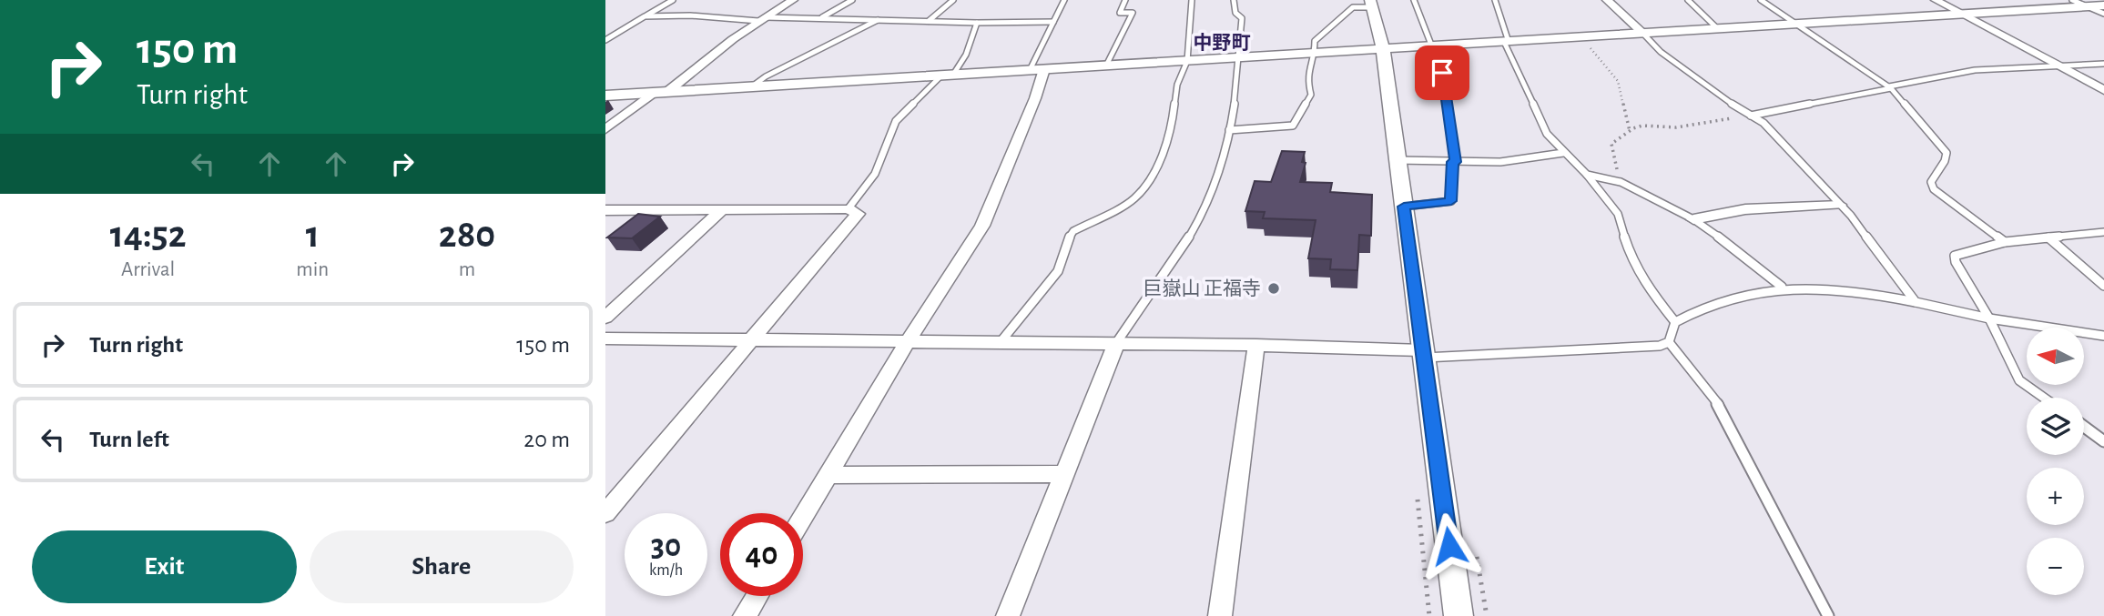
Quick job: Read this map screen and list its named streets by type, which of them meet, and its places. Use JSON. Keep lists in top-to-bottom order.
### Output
{
  "districts": ["中野町"],
  "places": ["巨嶽山 正福寺"],
  "north": "left",
  "page": {
    "turn": ["150 m", "Turn right"],
    "eta": [
      "14:52",
      "Arrival",
      "1",
      "min",
      "280",
      "m"
    ],
    "list": [
      {
        "name": "Turn right",
        "value": "150 m"
      },
      {
        "name": "Turn left",
        "value": "20 m"
      }
    ],
    "map_buttons": ["+", "−"],
    "speed": "30 km/h",
    "limit": "40",
    "buttons": ["Exit", "Share"]
  }
}
